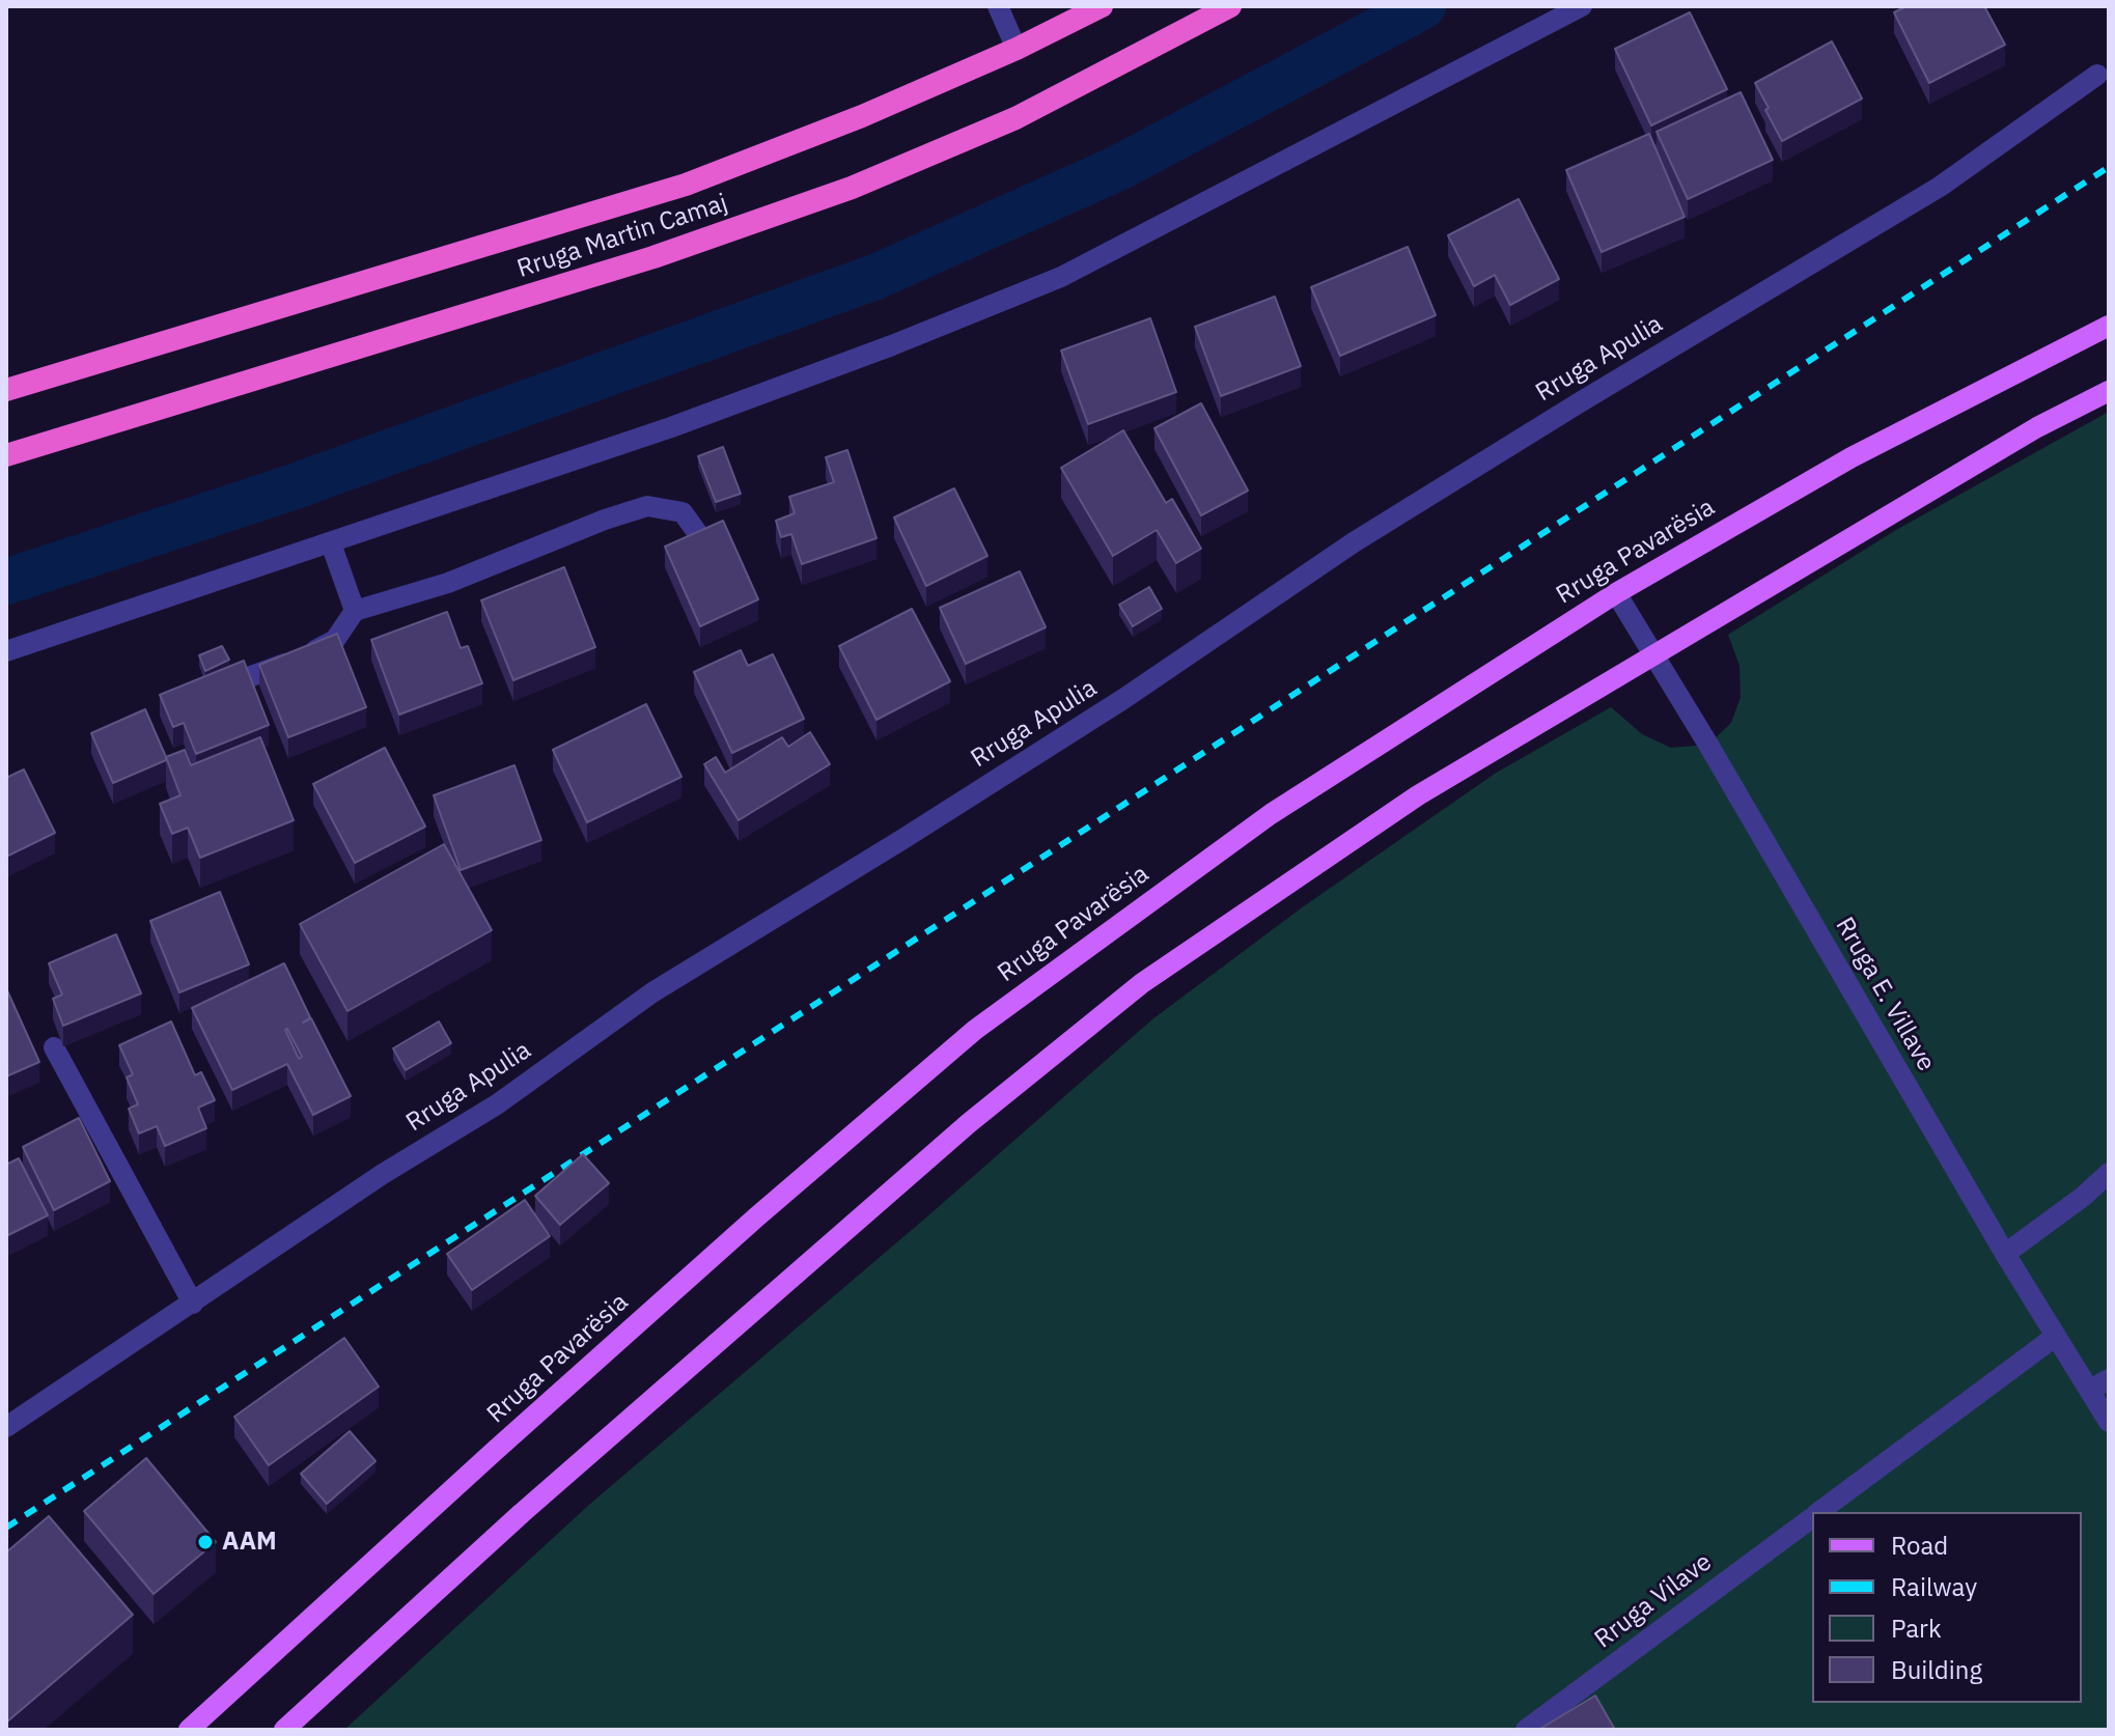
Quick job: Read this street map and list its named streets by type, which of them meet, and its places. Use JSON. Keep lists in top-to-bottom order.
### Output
{
  "streets": {
    "highway": ["Rruga Martin Camaj"],
    "main road": ["Rruga Pavarësia"],
    "street": ["Rruga Apulia", "Rruga E. Villave", "Rruga Vilave"]
  },
  "crossings": [
    ["Rruga Pavarësia", "Rruga E. Villave"],
    ["Rruga E. Villave", "Rruga Vilave"]
  ],
  "places": ["AAM"],
  "legend": [
    "Road",
    "Railway",
    "Park",
    "Building"
  ]
}
